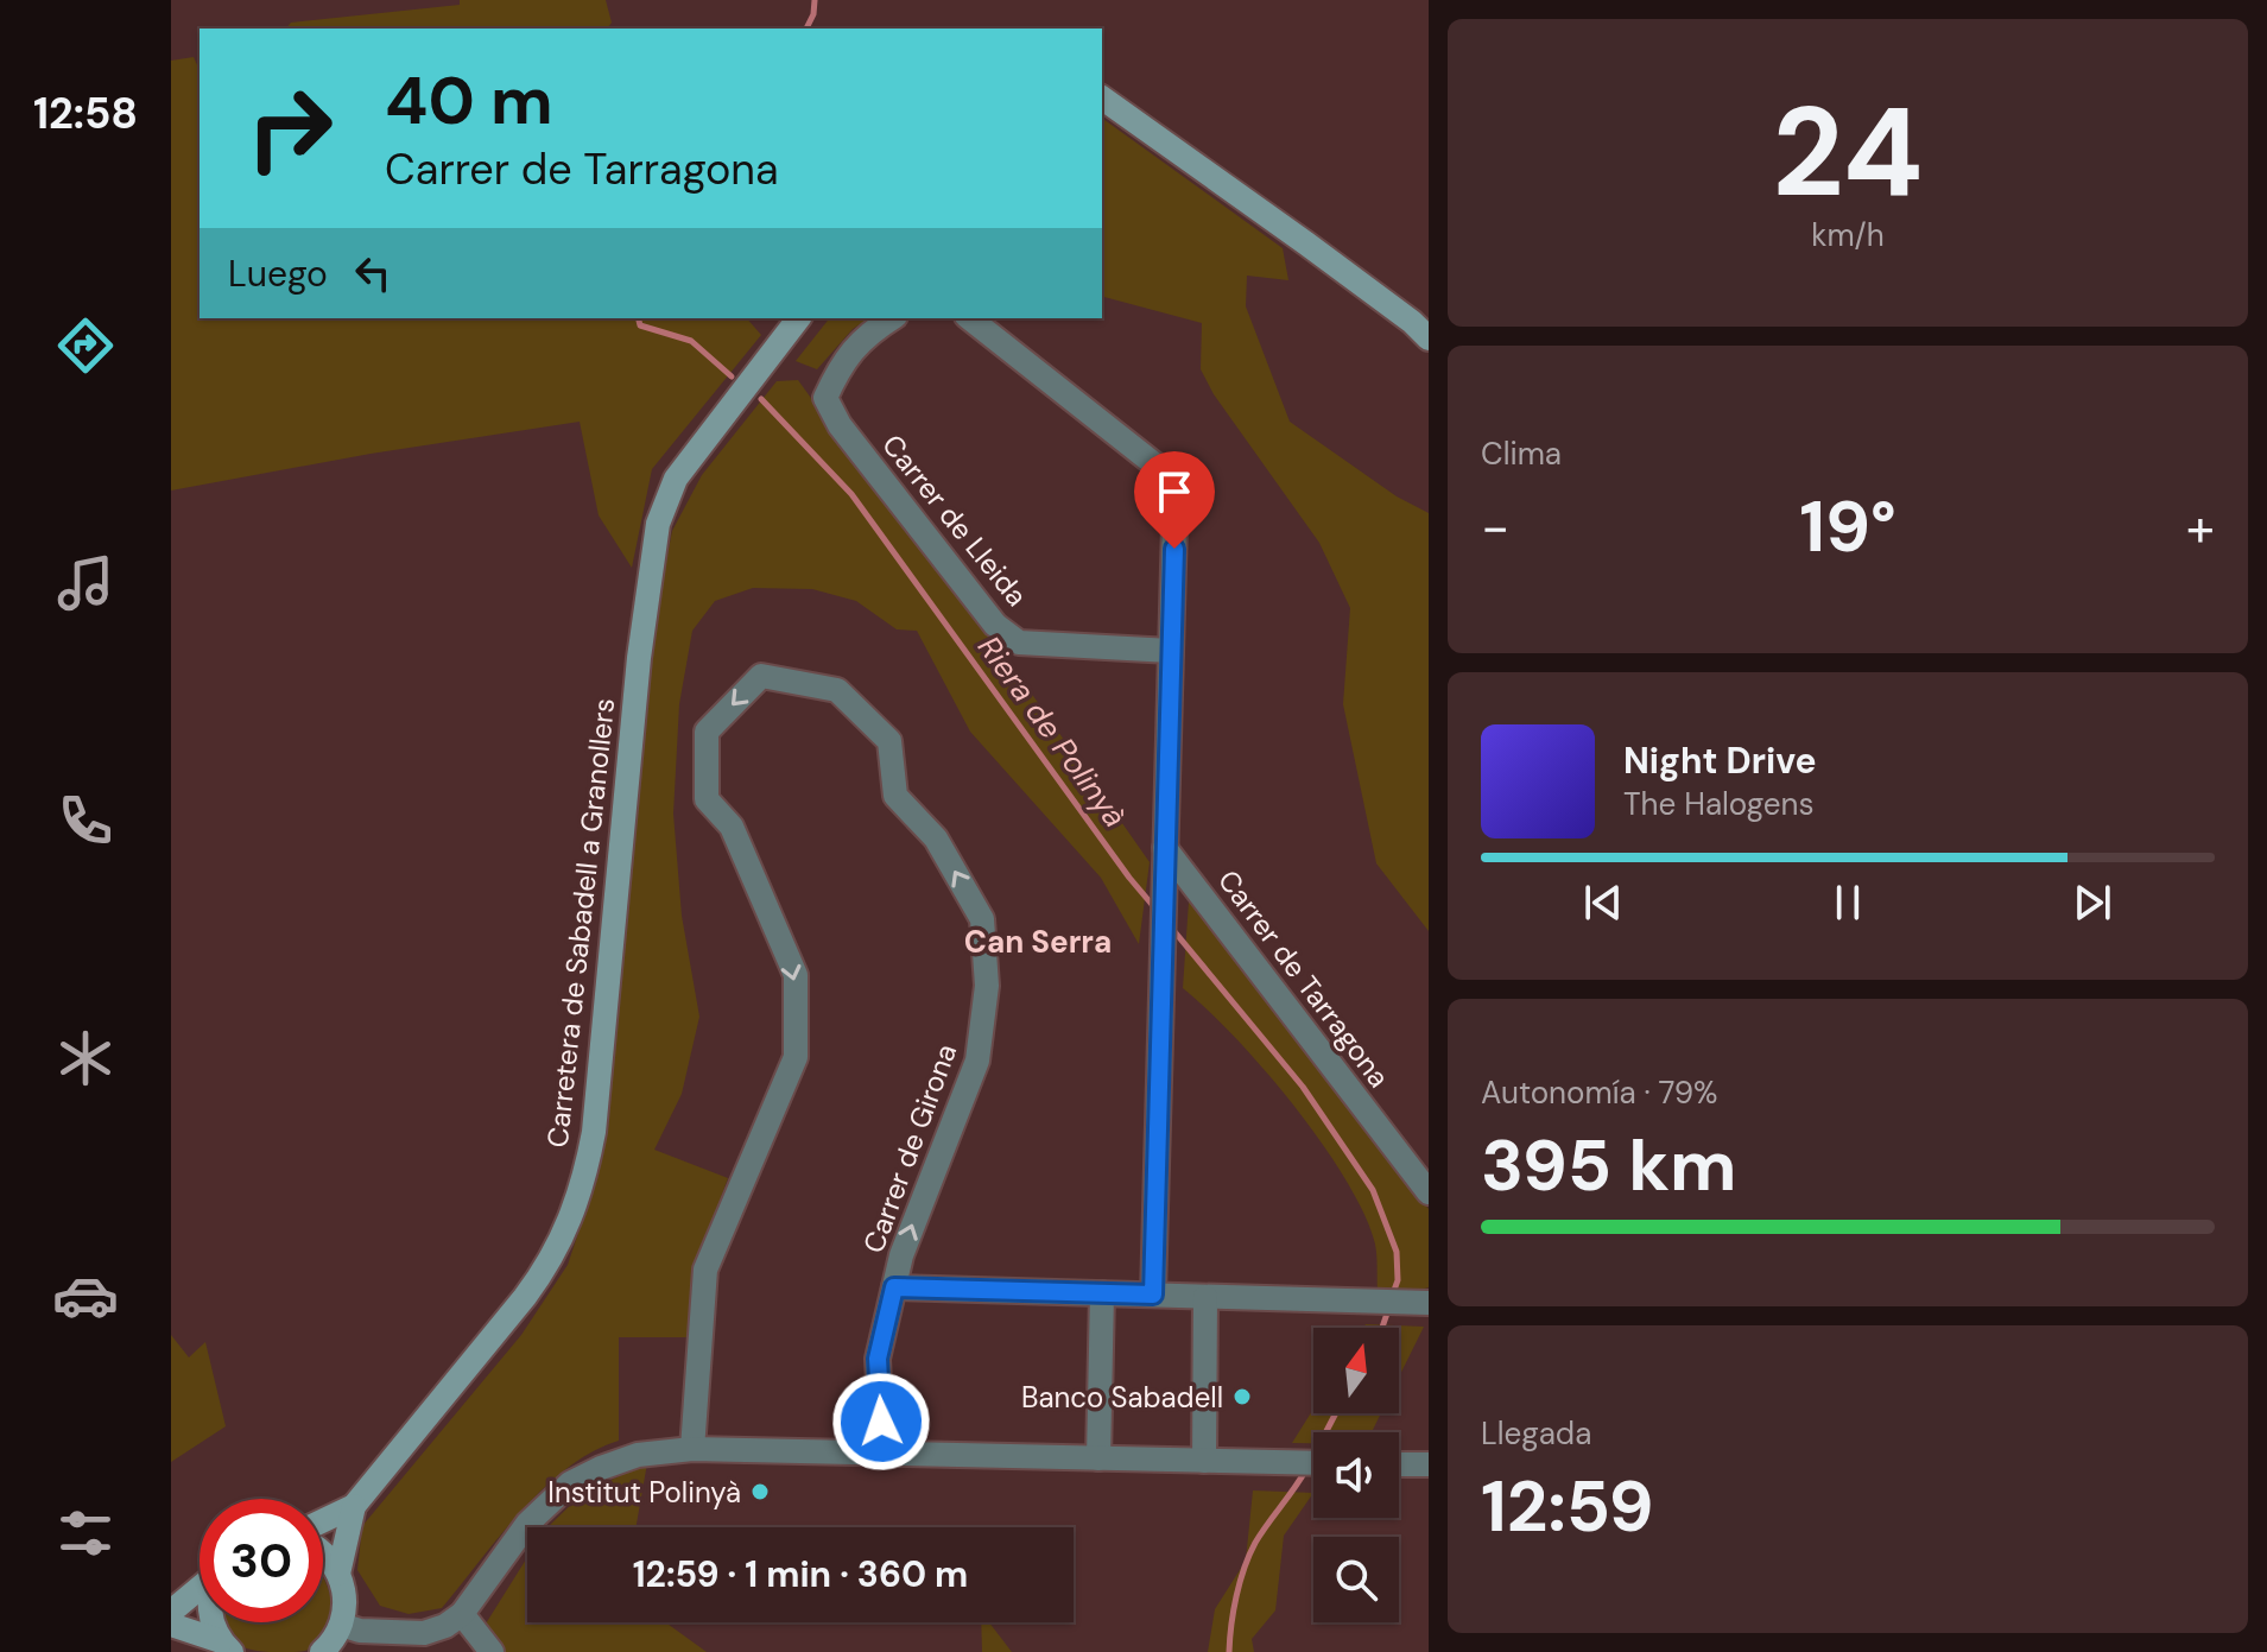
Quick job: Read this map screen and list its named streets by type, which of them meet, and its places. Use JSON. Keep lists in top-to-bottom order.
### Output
{
  "streets": {
    "main road": ["Carretera de Sabadell a Granollers"],
    "street": ["Carrer de Lleida", "Carrer de Tarragona", "Carrer de Girona"]
  },
  "districts": ["Can Serra"],
  "water": ["Riera de Polinyà"],
  "places": ["Banco Sabadell", "Institut Polinyà"],
  "north": "top",
  "page": {
    "tabs": "12:58",
    "tile": [
      ["24", "km/h"],
      "Clima",
      ["Autonomía · 79%", "395 km"],
      ["Llegada", "12:59"]
    ],
    "turn": ["40 m", "Carrer de Tarragona"],
    "then": "Luego",
    "heat": ["−", "19°", "+"],
    "song": ["Night Drive", "The Halogens"],
    "limit": "30",
    "trip": "12:59 · 1 min · 360 m"
  }
}
